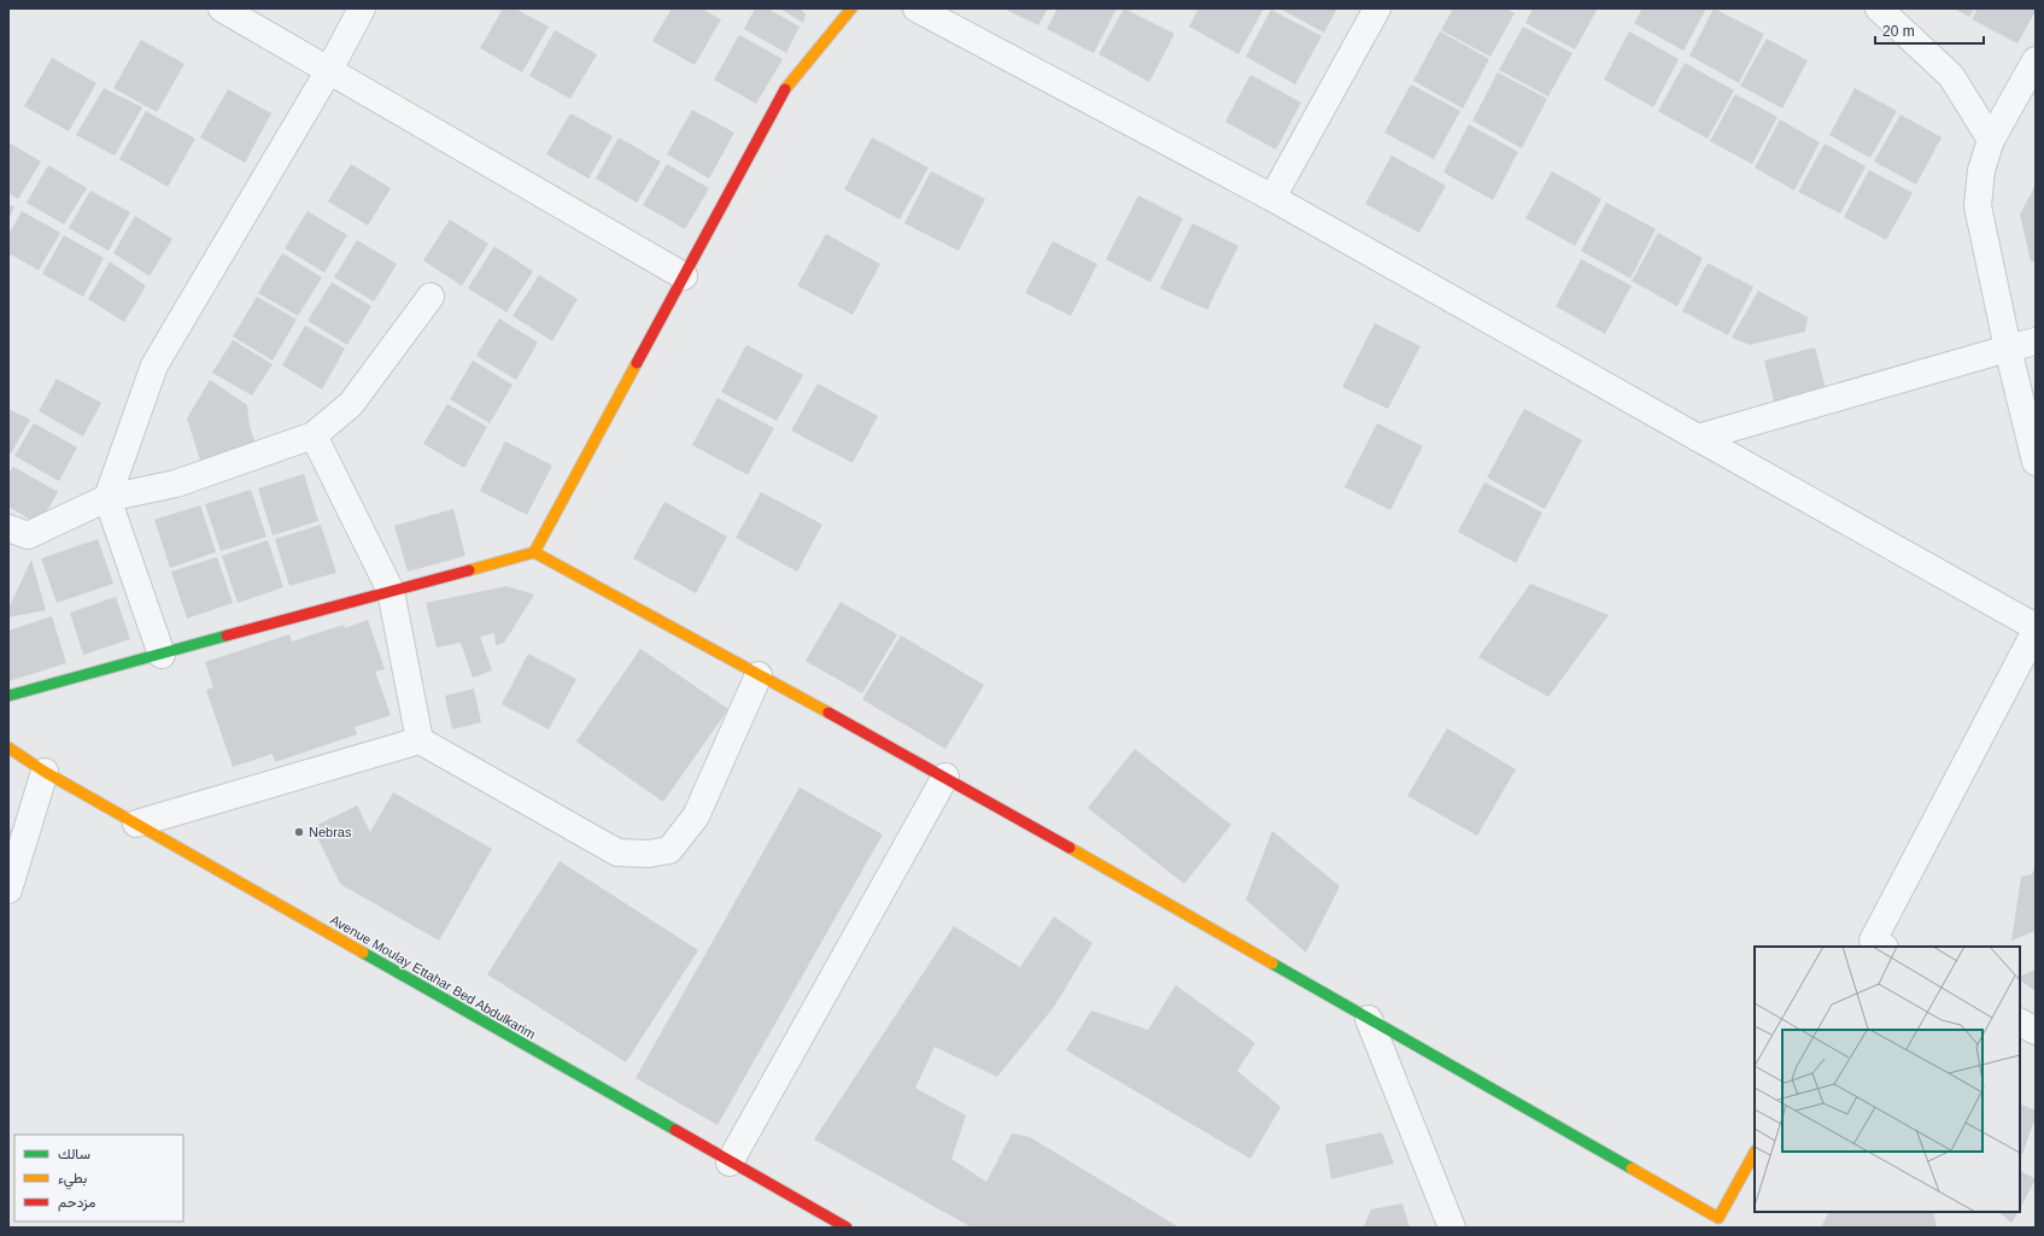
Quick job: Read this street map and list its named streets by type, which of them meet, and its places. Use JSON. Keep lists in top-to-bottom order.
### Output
{
  "streets": {
    "street": ["Avenue Moulay Ettahar Bed Abdulkarim"]
  },
  "places": ["Nebras"],
  "legend": ["سالك", "بطيء", "مزدحم"],
  "scale_bar": "20 m"
}
